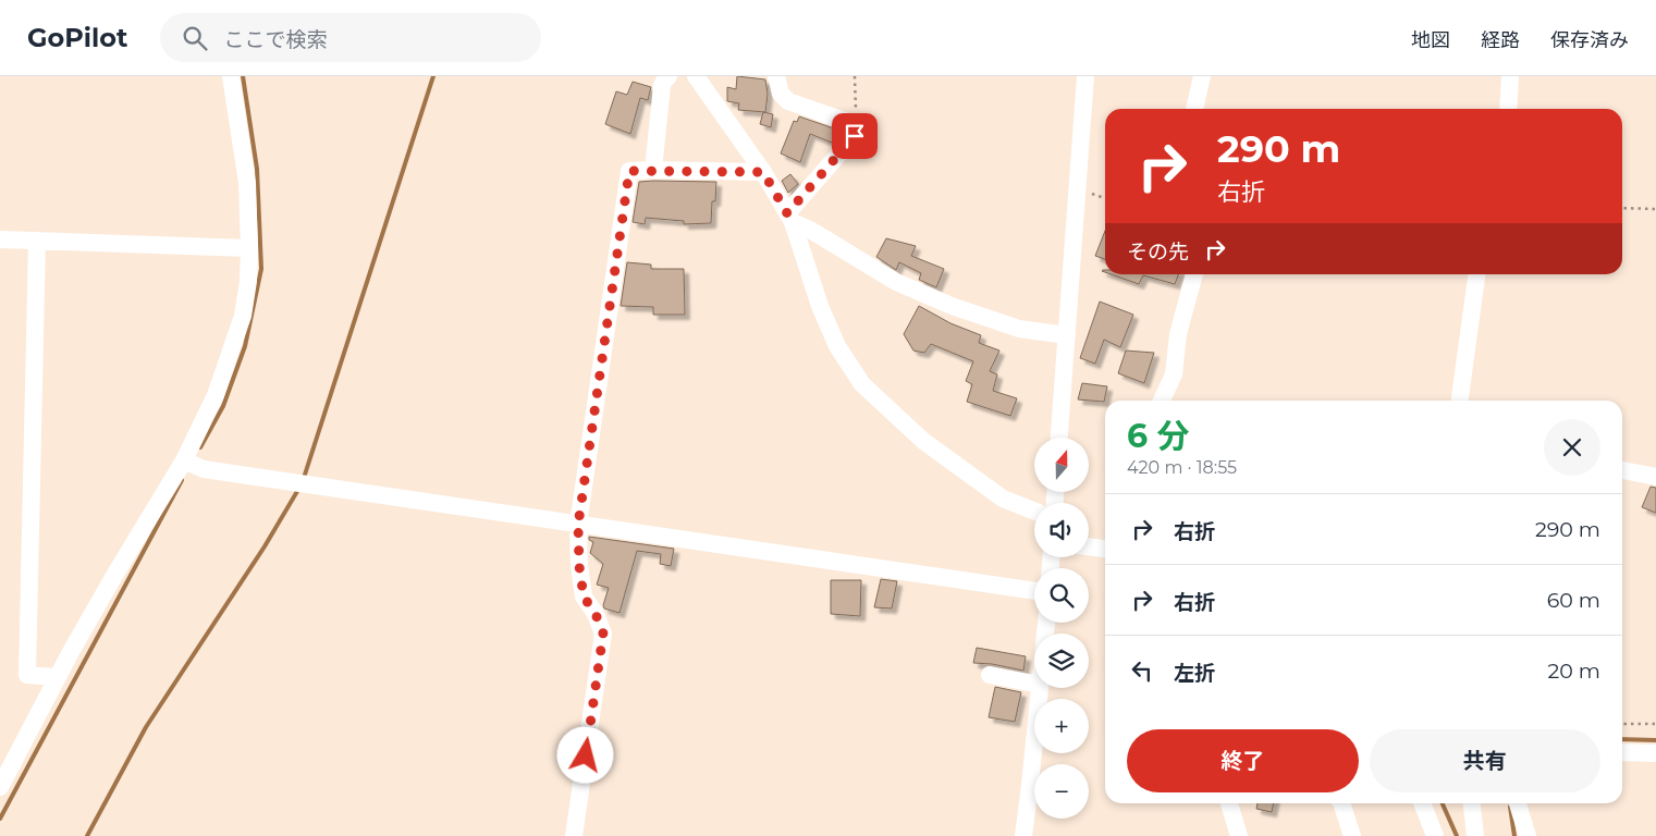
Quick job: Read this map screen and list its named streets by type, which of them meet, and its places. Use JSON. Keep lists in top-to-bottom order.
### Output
{
  "north": "top",
  "page": {
    "header": "GoPilot",
    "search": "ここで検索",
    "nav": ["地図", "経路", "保存済み"],
    "turn": ["290 m", "右折"],
    "then": "その先",
    "heading": ["6 分", "420 m · 18:55"],
    "map_buttons": ["+", "−"],
    "list": [
      {
        "name": "右折",
        "value": "290 m"
      },
      {
        "name": "右折",
        "value": "60 m"
      },
      {
        "name": "左折",
        "value": "20 m"
      }
    ],
    "buttons": ["終了", "共有"]
  }
}
